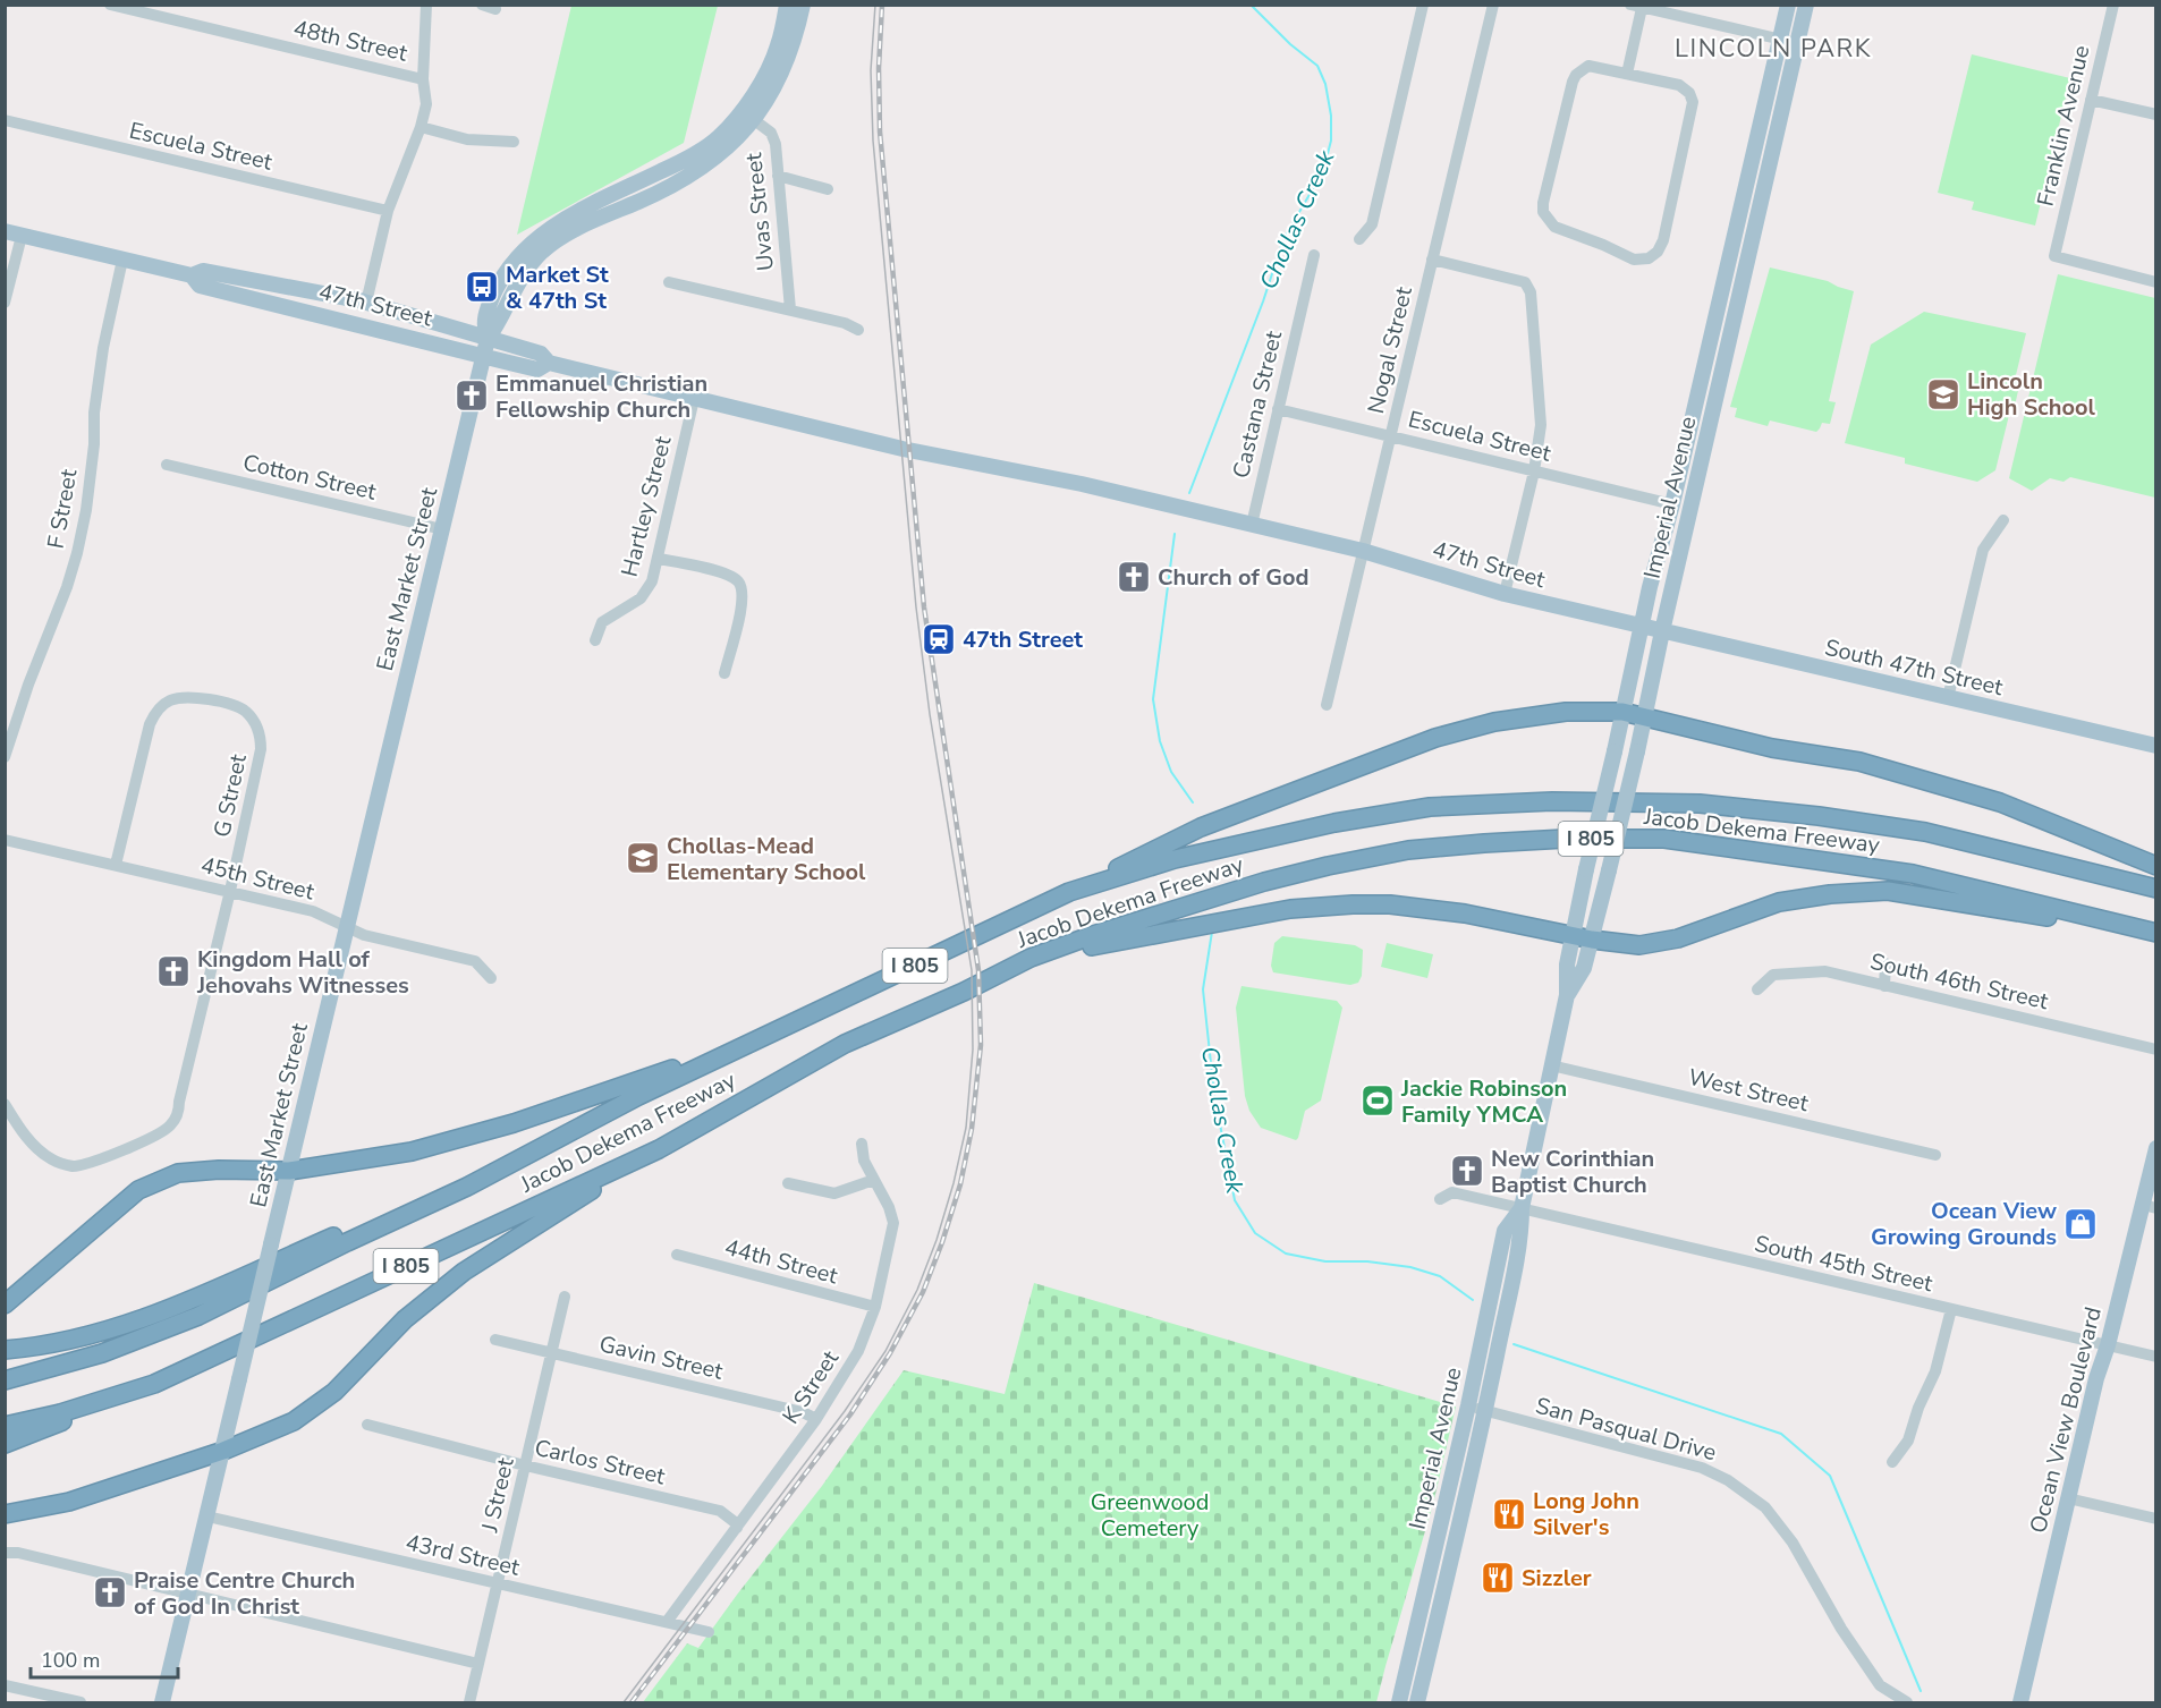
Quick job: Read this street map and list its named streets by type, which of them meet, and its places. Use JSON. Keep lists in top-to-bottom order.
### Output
{
  "streets": {
    "highway": ["Jacob Dekema Freeway", "I 805"],
    "main road": [
      "47th Street",
      "Imperial Avenue",
      "East Market Street",
      "South 47th Street",
      "Ocean View Boulevard"
    ],
    "street": [
      "48th Street",
      "Franklin Avenue",
      "Escuela Street",
      "Uvas Street",
      "Nogal Street",
      "Castana Street",
      "Cotton Street",
      "Hartley Street",
      "F Street",
      "G Street",
      "45th Street",
      "South 46th Street",
      "West Street",
      "44th Street",
      "South 45th Street",
      "Gavin Street",
      "K Street",
      "San Pasqual Drive",
      "Carlos Street",
      "J Street",
      "43rd Street"
    ]
  },
  "crossings": [
    ["Escuela Street", "Nogal Street"],
    ["Escuela Street", "Castana Street"],
    ["Escuela Street", "Imperial Avenue"],
    ["Uvas Street", "East Market Street"],
    ["47th Street", "Nogal Street"],
    ["47th Street", "Castana Street"],
    ["47th Street", "Imperial Avenue"],
    ["47th Street", "Hartley Street"],
    ["47th Street", "F Street"],
    ["47th Street", "East Market Street"],
    ["47th Street", "South 47th Street"],
    ["Cotton Street", "East Market Street"],
    ["Imperial Avenue", "South 47th Street"],
    ["Imperial Avenue", "West Street"],
    ["Imperial Avenue", "South 45th Street"],
    ["Imperial Avenue", "San Pasqual Drive"],
    ["East Market Street", "45th Street"],
    ["East Market Street", "43rd Street"],
    ["G Street", "45th Street"],
    ["44th Street", "K Street"],
    ["South 45th Street", "Ocean View Boulevard"],
    ["Gavin Street", "K Street"],
    ["Gavin Street", "J Street"],
    ["K Street", "Carlos Street"],
    ["K Street", "43rd Street"],
    ["Carlos Street", "J Street"],
    ["J Street", "43rd Street"]
  ],
  "districts": ["LINCOLN PARK"],
  "water": ["Chollas Creek"],
  "parks": ["Greenwood Cemetery"],
  "places": {
    "bus stop": ["Market St & 47th St"],
    "school or university": ["Lincoln High School", "Chollas-Mead Elementary School"],
    "church": [
      "Emmanuel Christian Fellowship Church",
      "Church of God",
      "Kingdom Hall of Jehovahs Witnesses",
      "New Corinthian Baptist Church",
      "Praise Centre Church of God In Christ"
    ],
    "station": ["47th Street"],
    "sports": ["Jackie Robinson Family YMCA"],
    "shop": ["Ocean View Growing Grounds"],
    "restaurant": ["Long John Silver's", "Sizzler"]
  },
  "scale_bar": "100 m"
}
